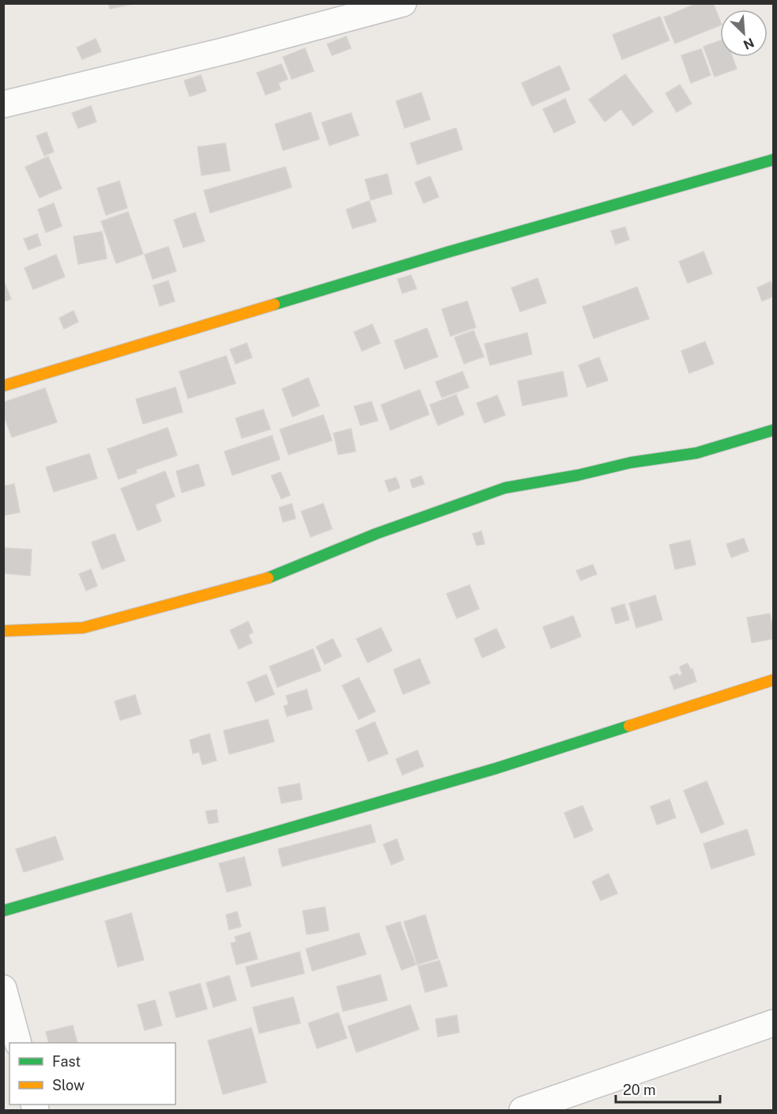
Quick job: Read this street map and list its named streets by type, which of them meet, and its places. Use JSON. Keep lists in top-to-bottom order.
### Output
{
  "legend": ["Fast", "Slow"],
  "scale_bar": "20 m",
  "north": "bottom right"
}
